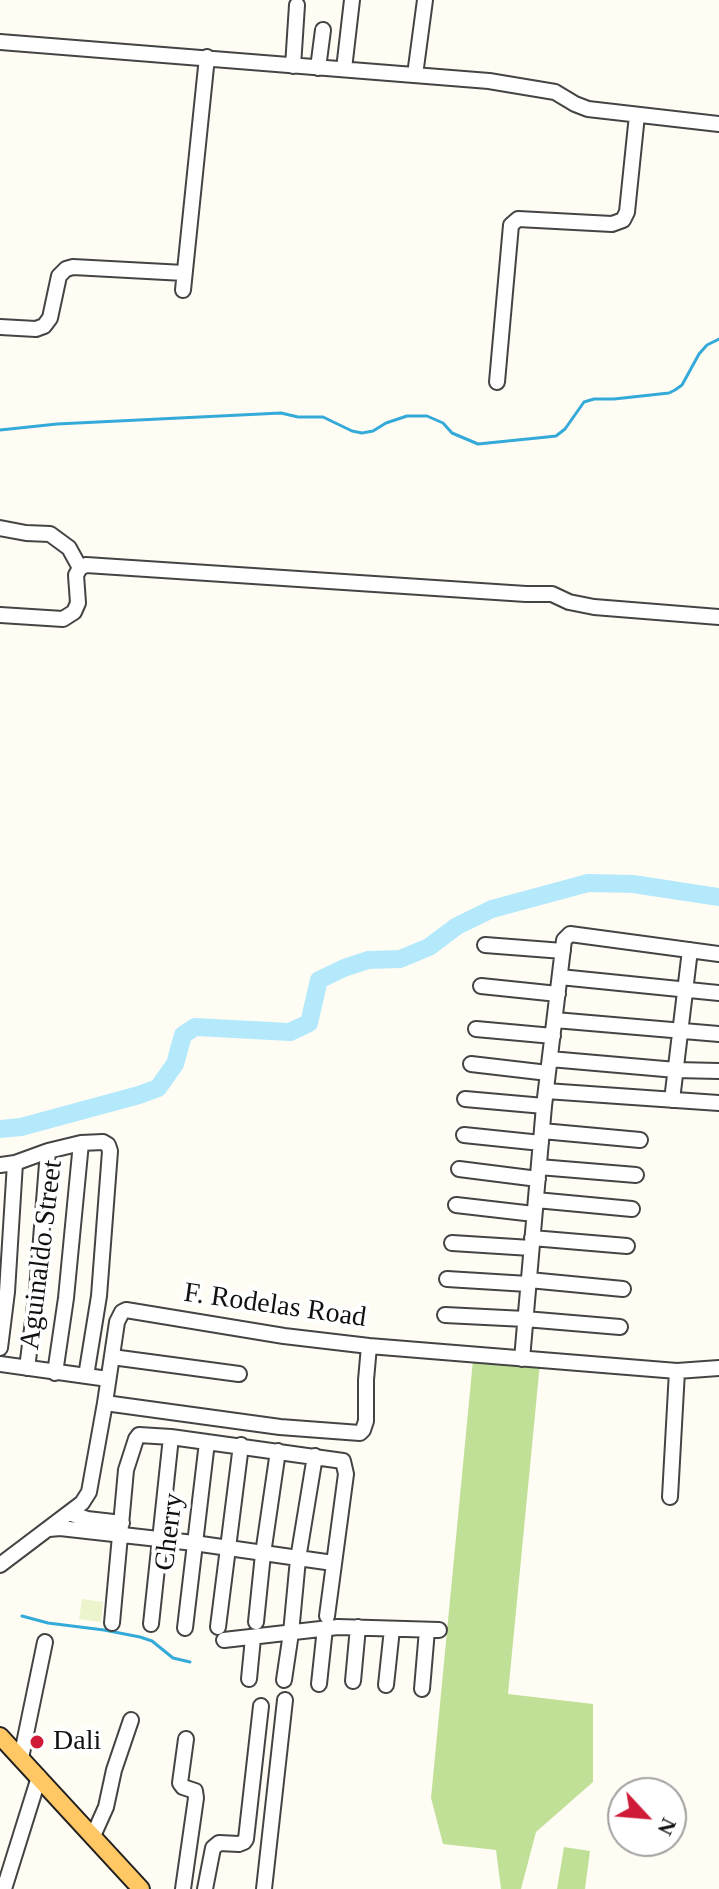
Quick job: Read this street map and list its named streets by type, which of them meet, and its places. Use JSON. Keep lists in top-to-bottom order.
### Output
{
  "streets": {
    "street": ["Aguinaldo Street", "F. Rodelas Road", "Cherry"]
  },
  "places": ["Dali"],
  "north": "bottom right"
}
